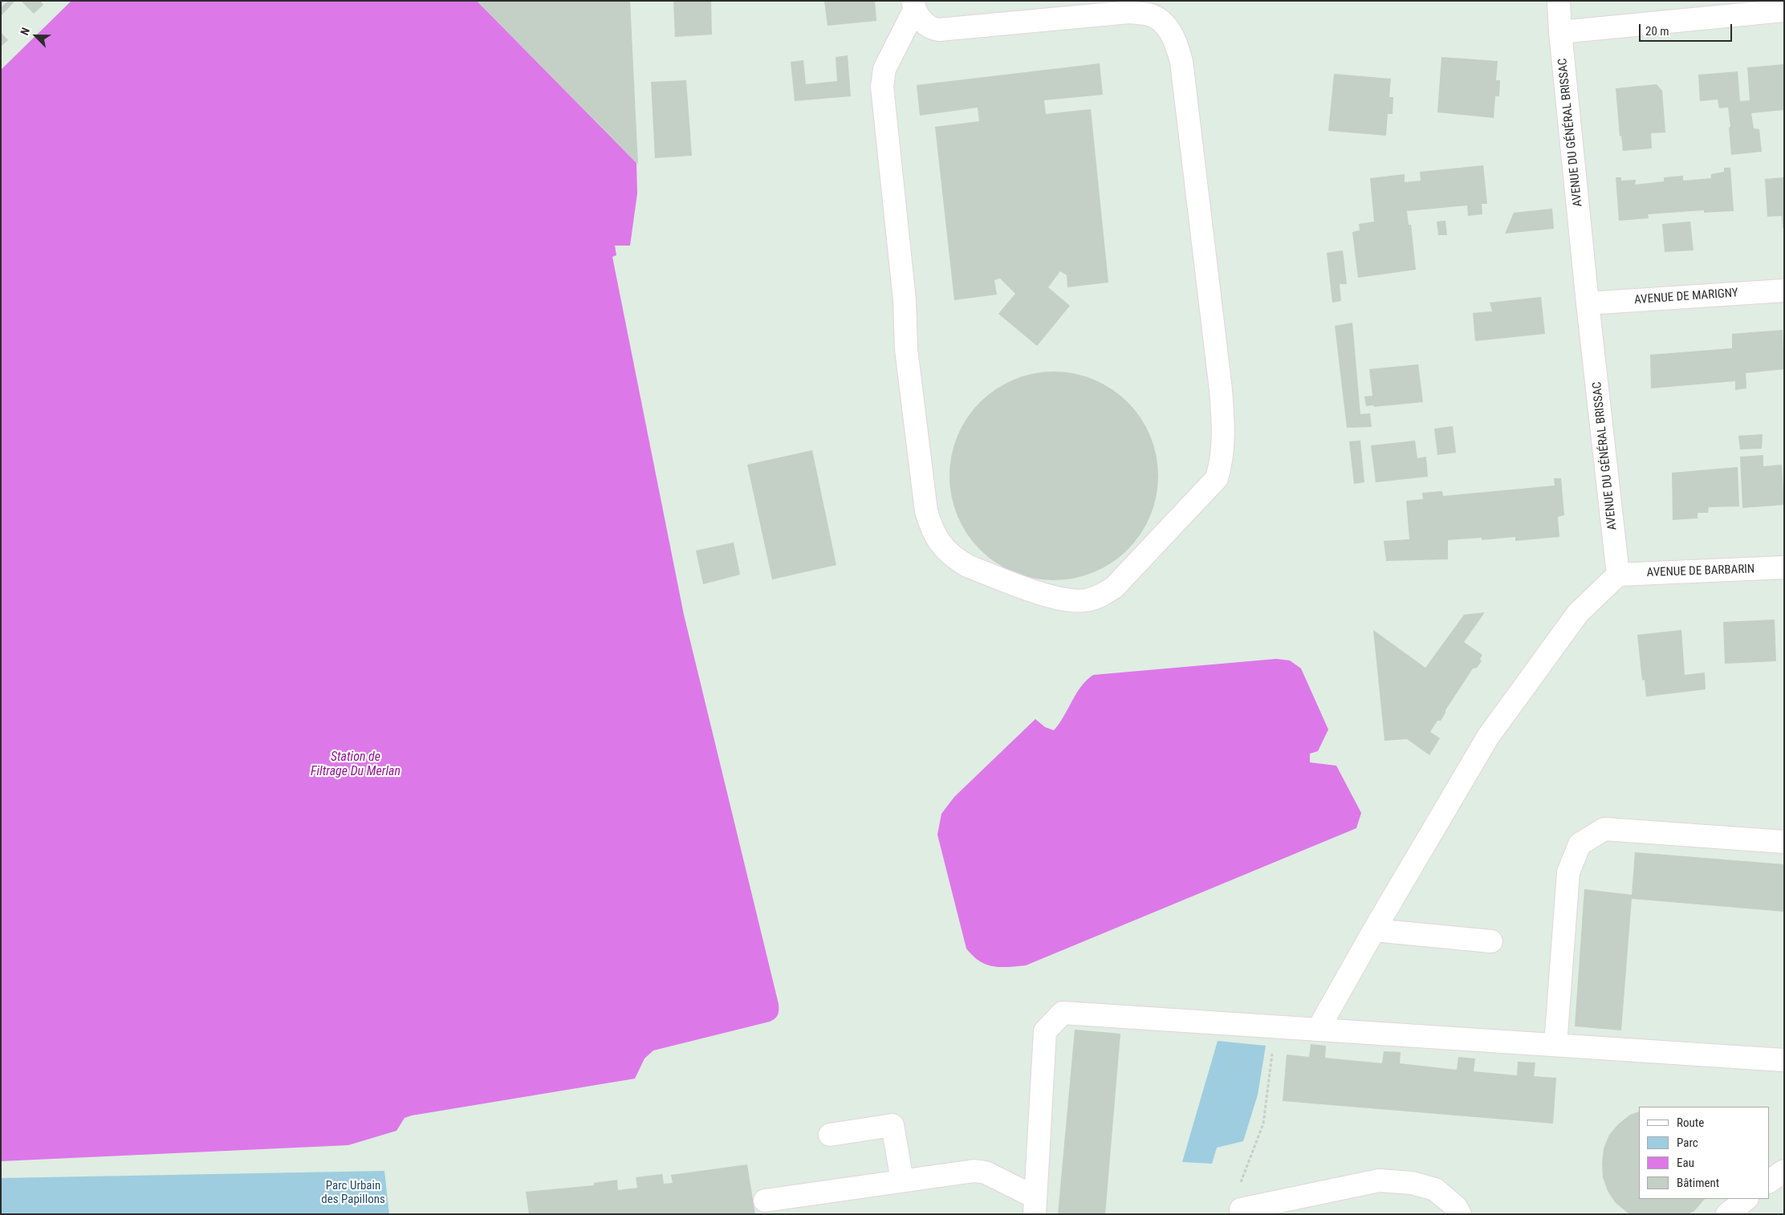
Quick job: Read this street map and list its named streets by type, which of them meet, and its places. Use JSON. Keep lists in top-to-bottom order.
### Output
{
  "streets": {
    "street": ["AVENUE DU GÉNÉRAL BRISSAC", "AVENUE DE MARIGNY", "AVENUE DE BARBARIN"]
  },
  "crossings": [
    ["AVENUE DU GÉNÉRAL BRISSAC", "AVENUE DE MARIGNY"],
    ["AVENUE DU GÉNÉRAL BRISSAC", "AVENUE DE BARBARIN"]
  ],
  "water": ["Station de Filtrage Du Merlan"],
  "parks": ["Parc Urbain des Papillons"],
  "legend": [
    "Route",
    "Parc",
    "Eau",
    "Bâtiment"
  ],
  "scale_bar": "20 m",
  "north": "top left"
}
